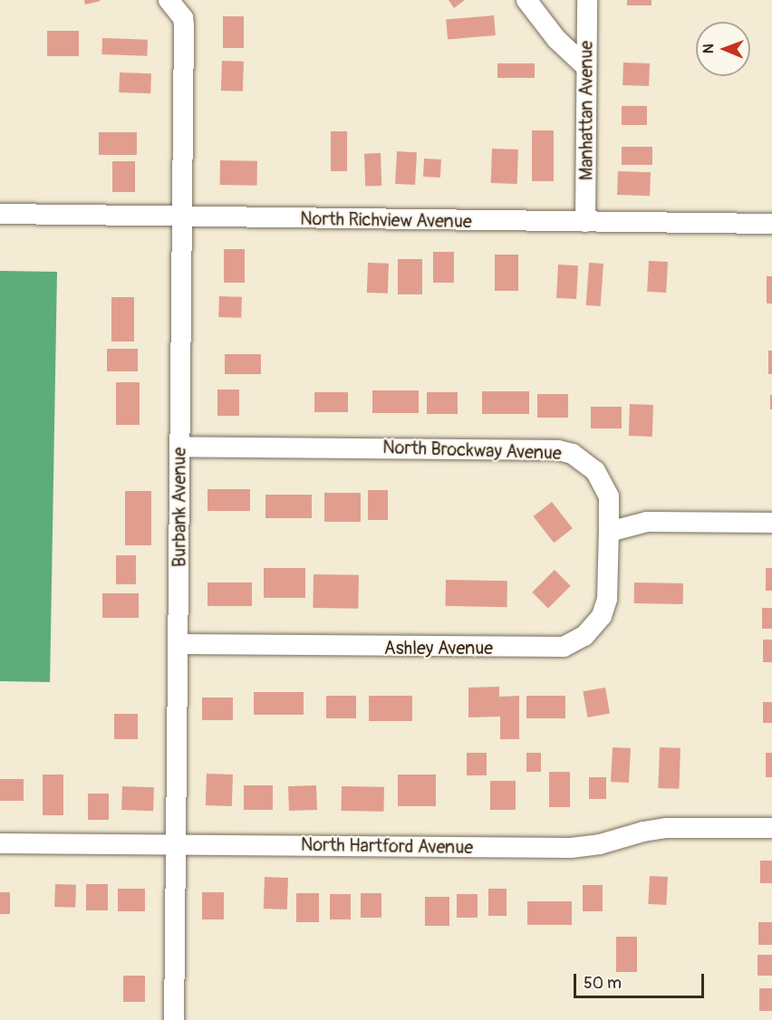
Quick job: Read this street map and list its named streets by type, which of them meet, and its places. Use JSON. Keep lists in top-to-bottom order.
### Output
{
  "streets": {
    "street": [
      "Manhattan Avenue",
      "North Richview Avenue",
      "North Brockway Avenue",
      "Burbank Avenue",
      "Ashley Avenue",
      "North Hartford Avenue"
    ]
  },
  "crossings": [
    ["Manhattan Avenue", "North Richview Avenue"],
    ["North Richview Avenue", "Burbank Avenue"],
    ["North Brockway Avenue", "Burbank Avenue"],
    ["North Brockway Avenue", "Ashley Avenue"],
    ["Burbank Avenue", "Ashley Avenue"],
    ["Burbank Avenue", "North Hartford Avenue"]
  ],
  "scale_bar": "50 m",
  "north": "left"
}
